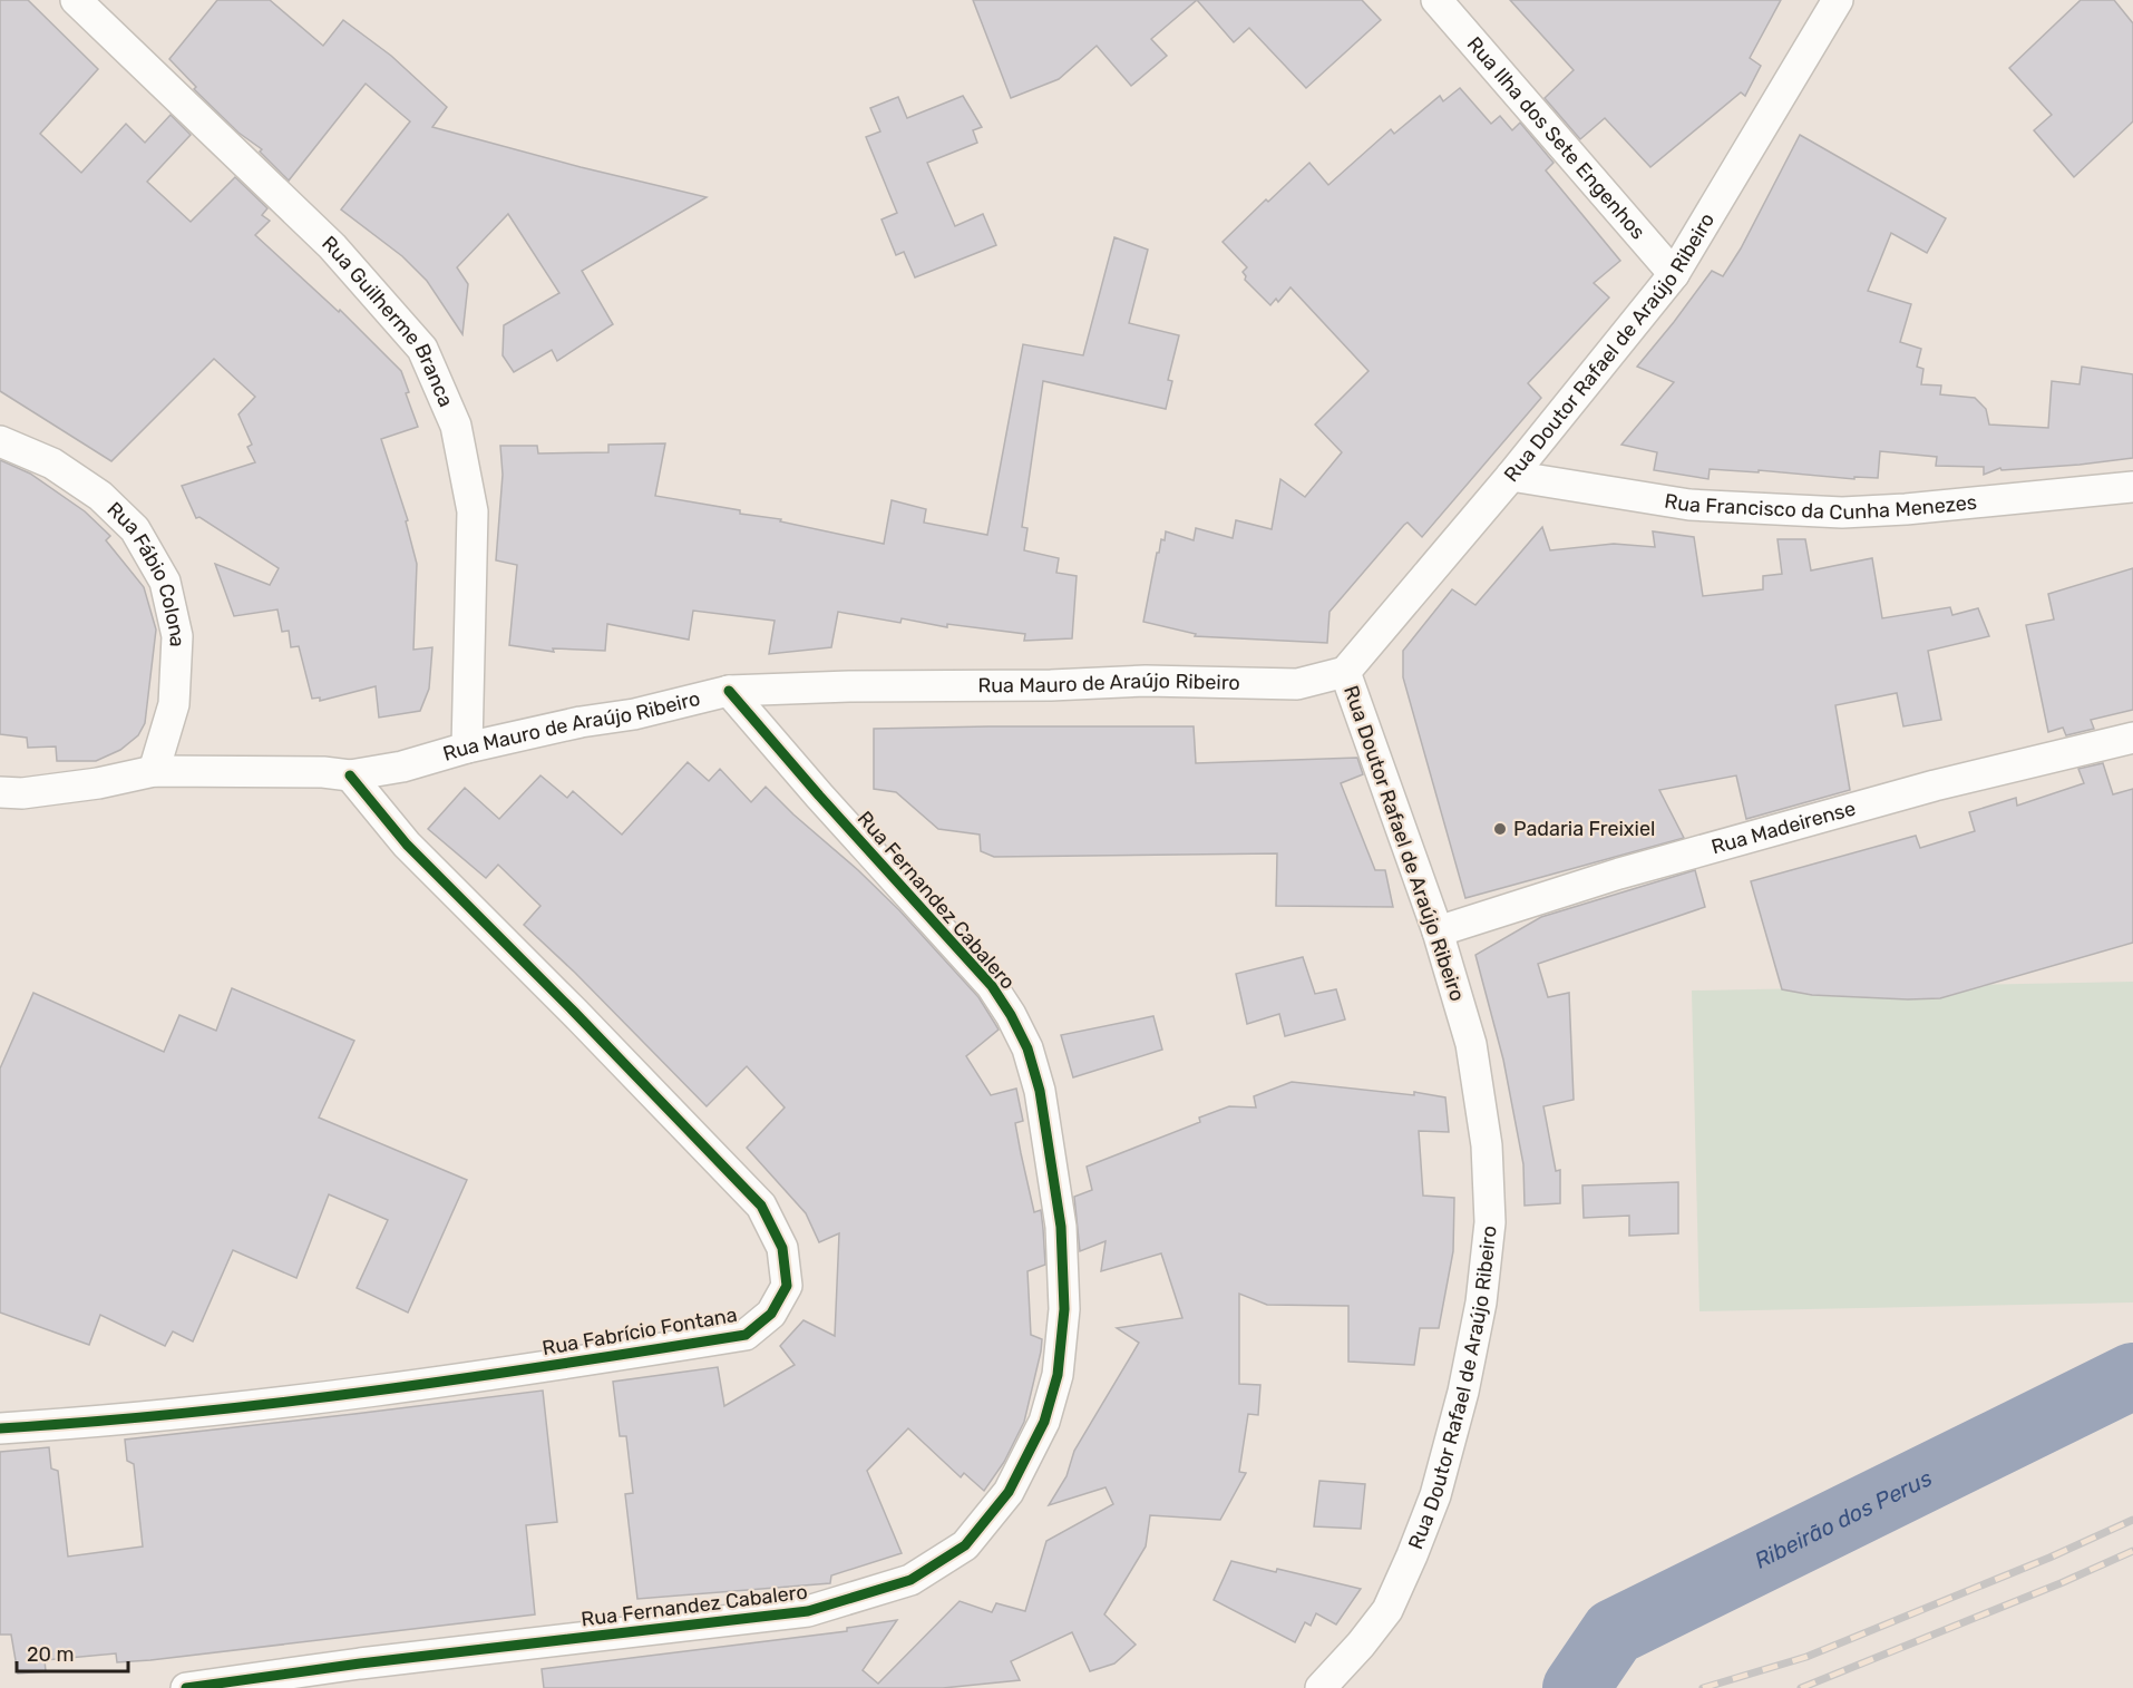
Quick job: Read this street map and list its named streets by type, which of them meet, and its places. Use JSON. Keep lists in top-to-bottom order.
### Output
{
  "streets": {
    "street": [
      "Rua Ilha dos Sete Engenhos",
      "Rua Guilherme Branca",
      "Rua Doutor Rafael de Araújo Ribeiro",
      "Rua Francisco da Cunha Menezes",
      "Rua Fábio Colona",
      "Rua Mauro de Araújo Ribeiro",
      "Rua Madeirense",
      "Rua Fernandez Cabalero",
      "Rua Fabrício Fontana"
    ]
  },
  "crossings": [
    ["Rua Ilha dos Sete Engenhos", "Rua Doutor Rafael de Araújo Ribeiro"],
    ["Rua Guilherme Branca", "Rua Mauro de Araújo Ribeiro"],
    ["Rua Doutor Rafael de Araújo Ribeiro", "Rua Francisco da Cunha Menezes"],
    ["Rua Doutor Rafael de Araújo Ribeiro", "Rua Mauro de Araújo Ribeiro"],
    ["Rua Doutor Rafael de Araújo Ribeiro", "Rua Madeirense"],
    ["Rua Fábio Colona", "Rua Mauro de Araújo Ribeiro"],
    ["Rua Mauro de Araújo Ribeiro", "Rua Fernandez Cabalero"],
    ["Rua Mauro de Araújo Ribeiro", "Rua Fabrício Fontana"]
  ],
  "water": ["Ribeirão dos Perus"],
  "places": ["Padaria Freixiel"],
  "scale_bar": "20 m"
}
